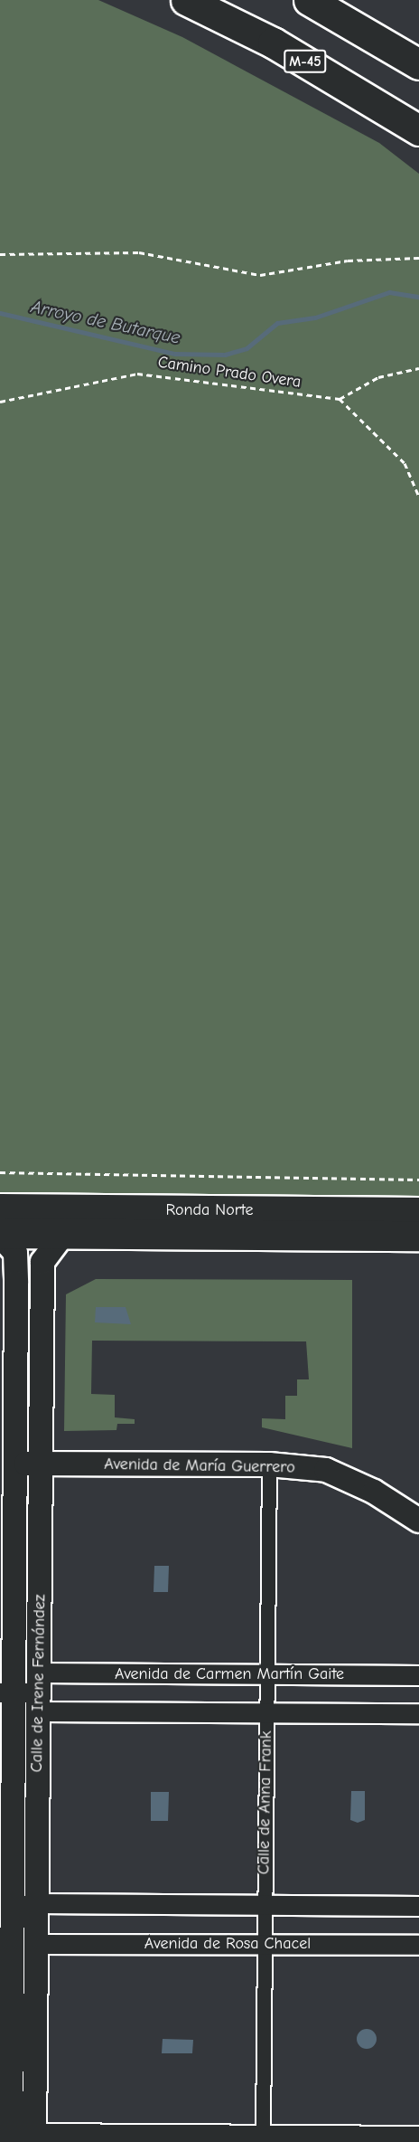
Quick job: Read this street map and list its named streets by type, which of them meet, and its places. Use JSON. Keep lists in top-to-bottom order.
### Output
{
  "streets": {
    "main road": ["M-45", "Ronda Norte"],
    "street": [
      "Avenida de María Guerrero",
      "Avenida de Carmen Martín Gaite",
      "Calle de Irene Fernández",
      "Calle de Anna Frank",
      "Avenida de Rosa Chacel"
    ],
    "path": ["Camino Prado Overa"]
  },
  "crossings": [
    ["Ronda Norte", "Calle de Irene Fernández"],
    ["Avenida de María Guerrero", "Calle de Irene Fernández"],
    ["Avenida de María Guerrero", "Calle de Anna Frank"],
    ["Avenida de Carmen Martín Gaite", "Calle de Irene Fernández"],
    ["Avenida de Carmen Martín Gaite", "Calle de Anna Frank"],
    ["Calle de Irene Fernández", "Avenida de Rosa Chacel"],
    ["Calle de Anna Frank", "Avenida de Rosa Chacel"]
  ],
  "water": ["Arroyo de Butarque"]
}
